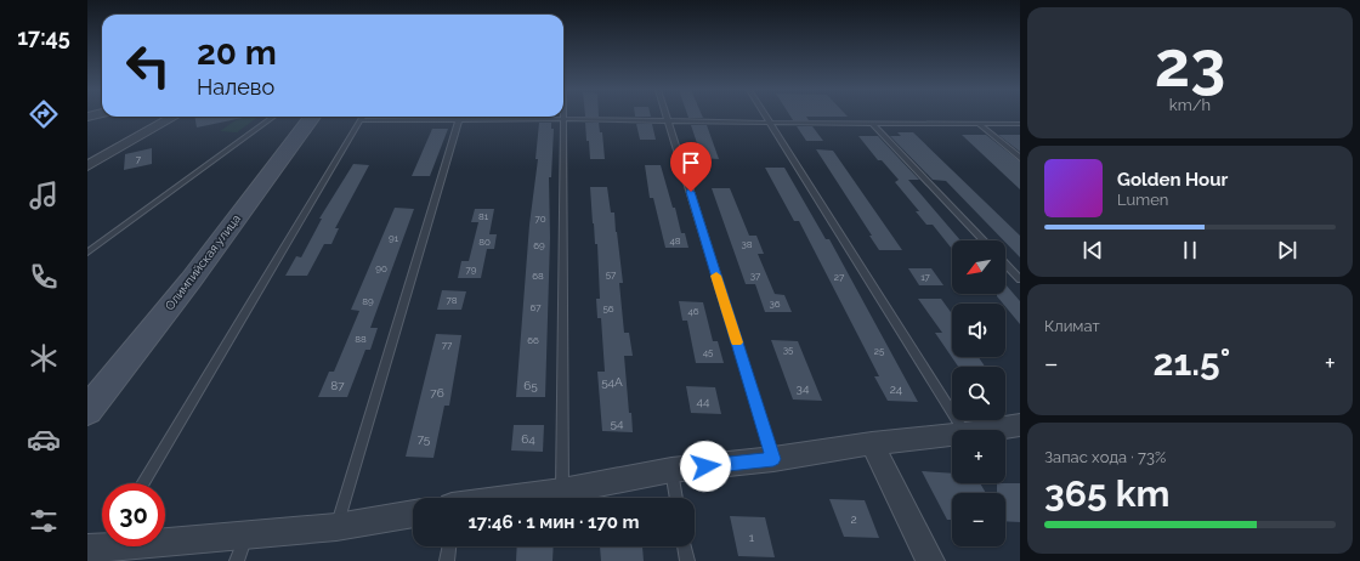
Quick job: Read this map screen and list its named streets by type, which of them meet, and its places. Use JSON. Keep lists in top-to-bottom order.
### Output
{
  "streets": {
    "street": ["Олимпийская улица"]
  },
  "house_numbers": [
    "7",
    "81",
    "70",
    "91",
    "48",
    "80",
    "38",
    "69",
    "90",
    "79",
    "57",
    "68",
    "37",
    "27",
    "17",
    "78",
    "89",
    "36",
    "67",
    "56",
    "46",
    "88",
    "66",
    "77",
    "35",
    "25",
    "45",
    "54А",
    "87",
    "65",
    "34",
    "24",
    "76",
    "44",
    "54",
    "75",
    "64",
    "2",
    "1"
  ],
  "north": "bottom left",
  "page": {
    "tabs": "17:45",
    "tile": [
      ["23", "km/h"],
      "Климат",
      ["Запас хода · 73%", "365 km"]
    ],
    "turn": ["20 m", "Налево"],
    "song": ["Golden Hour", "Lumen"],
    "map_buttons": ["+", "−"],
    "heat": ["−", "21.5°", "+"],
    "limit": "30",
    "trip": "17:46 · 1 мин · 170 m"
  }
}
